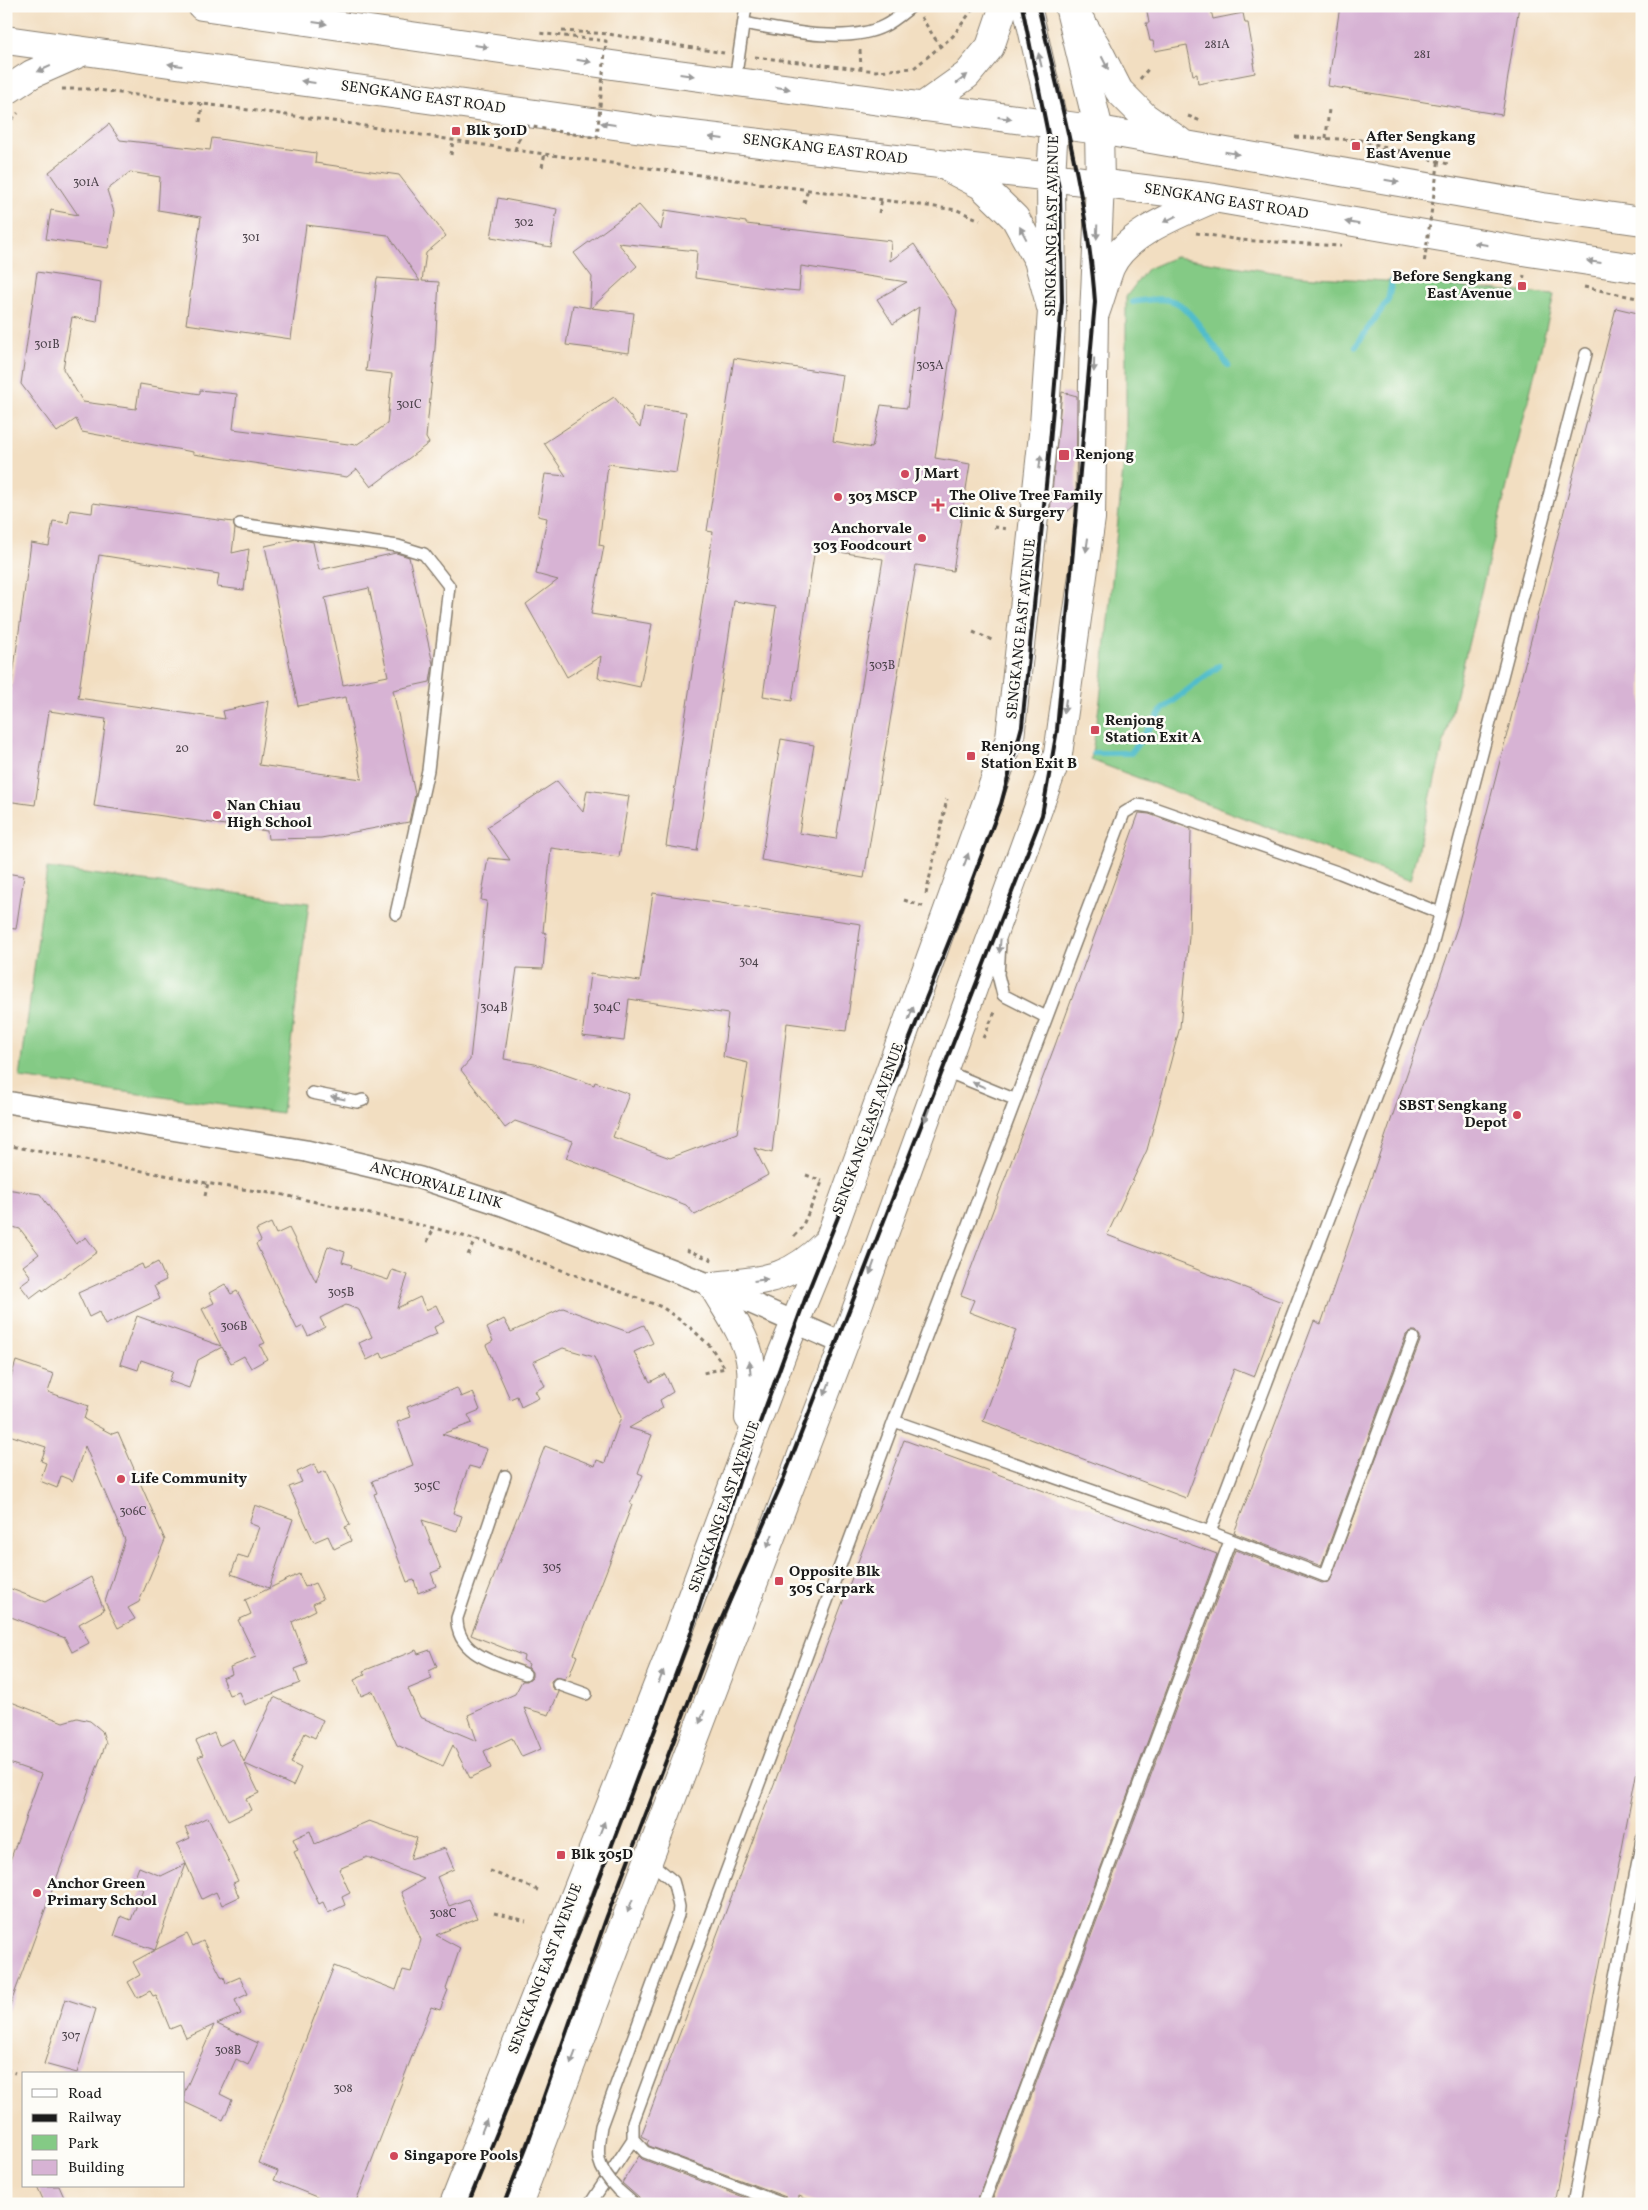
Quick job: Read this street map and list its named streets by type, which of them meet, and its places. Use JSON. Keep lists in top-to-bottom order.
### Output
{
  "streets": {
    "main road": ["SENGKANG EAST ROAD", "SENGKANG EAST AVENUE"],
    "street": ["ANCHORVALE LINK"]
  },
  "crossings": [
    ["SENGKANG EAST ROAD", "SENGKANG EAST AVENUE"],
    ["SENGKANG EAST AVENUE", "ANCHORVALE LINK"]
  ],
  "places": {
    "transit": [
      "Blk 301D",
      "After Sengkang East Avenue",
      "Before Sengkang East Avenue",
      "Renjong",
      "Renjong Station Exit A",
      "Renjong Station Exit B",
      "Opposite Blk 305 Carpark",
      "Blk 305D"
    ],
    "other": [
      "J Mart",
      "303 MSCP",
      "Anchorvale 303 Foodcourt",
      "Nan Chiau High School",
      "SBST Sengkang Depot",
      "Life Community",
      "Anchor Green Primary School",
      "Singapore Pools"
    ],
    "health": ["The Olive Tree Family Clinic & Surgery"]
  },
  "house_numbers": [
    "281A",
    "281",
    "301A",
    "302",
    "301",
    "301B",
    "303A",
    "301C",
    "303B",
    "20",
    "304",
    "304B",
    "304C",
    "305B",
    "306B",
    "305C",
    "306C",
    "305",
    "308C",
    "307",
    "308B",
    "308"
  ],
  "legend": [
    "Road",
    "Railway",
    "Park",
    "Building"
  ]
}
